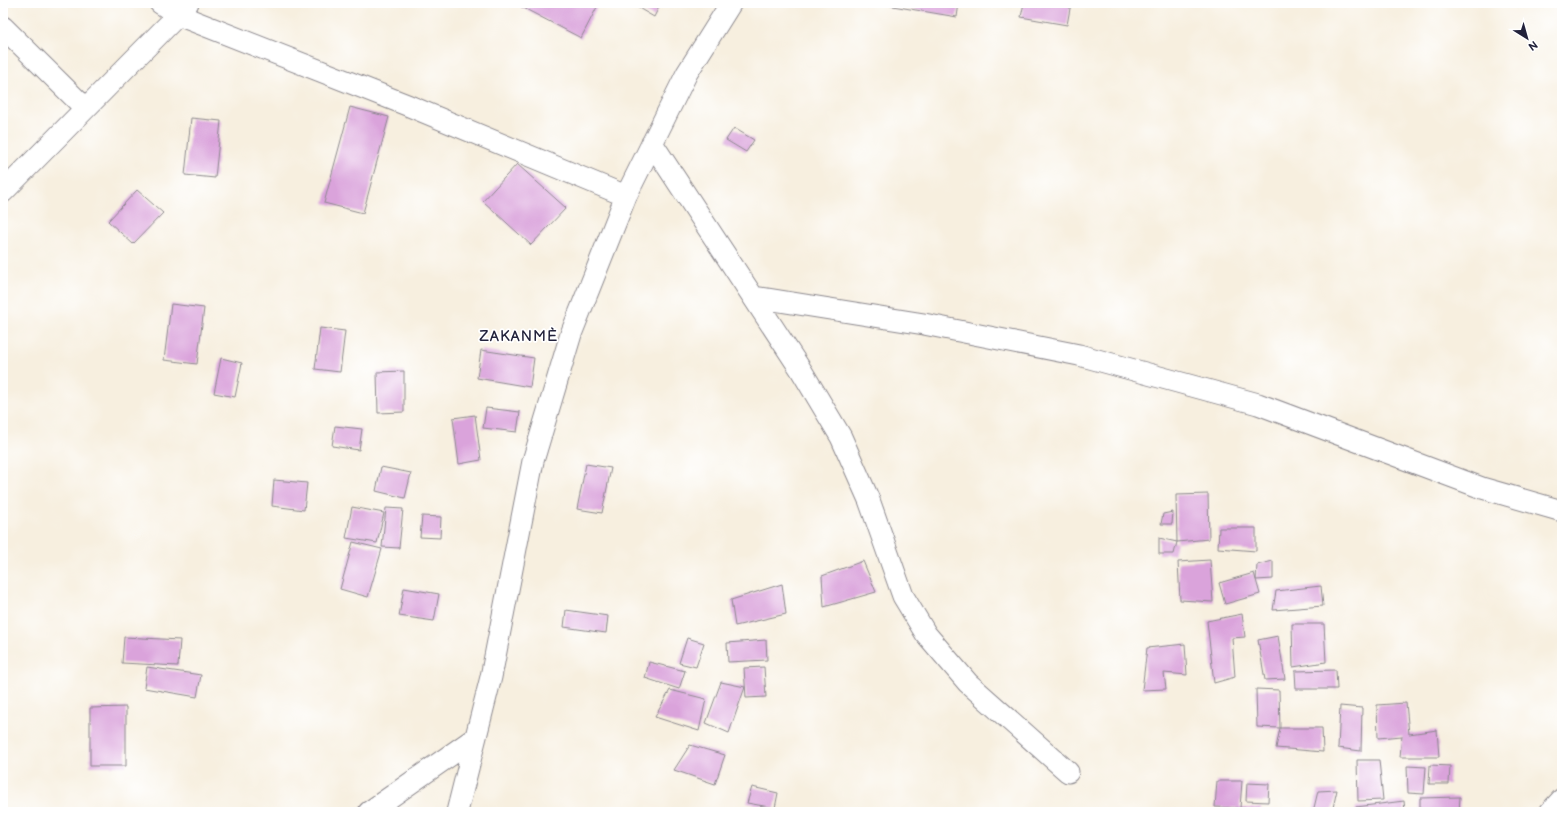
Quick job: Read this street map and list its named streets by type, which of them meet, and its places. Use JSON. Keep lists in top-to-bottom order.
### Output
{
  "districts": ["ZAKANMÈ"],
  "north": "bottom right"
}
